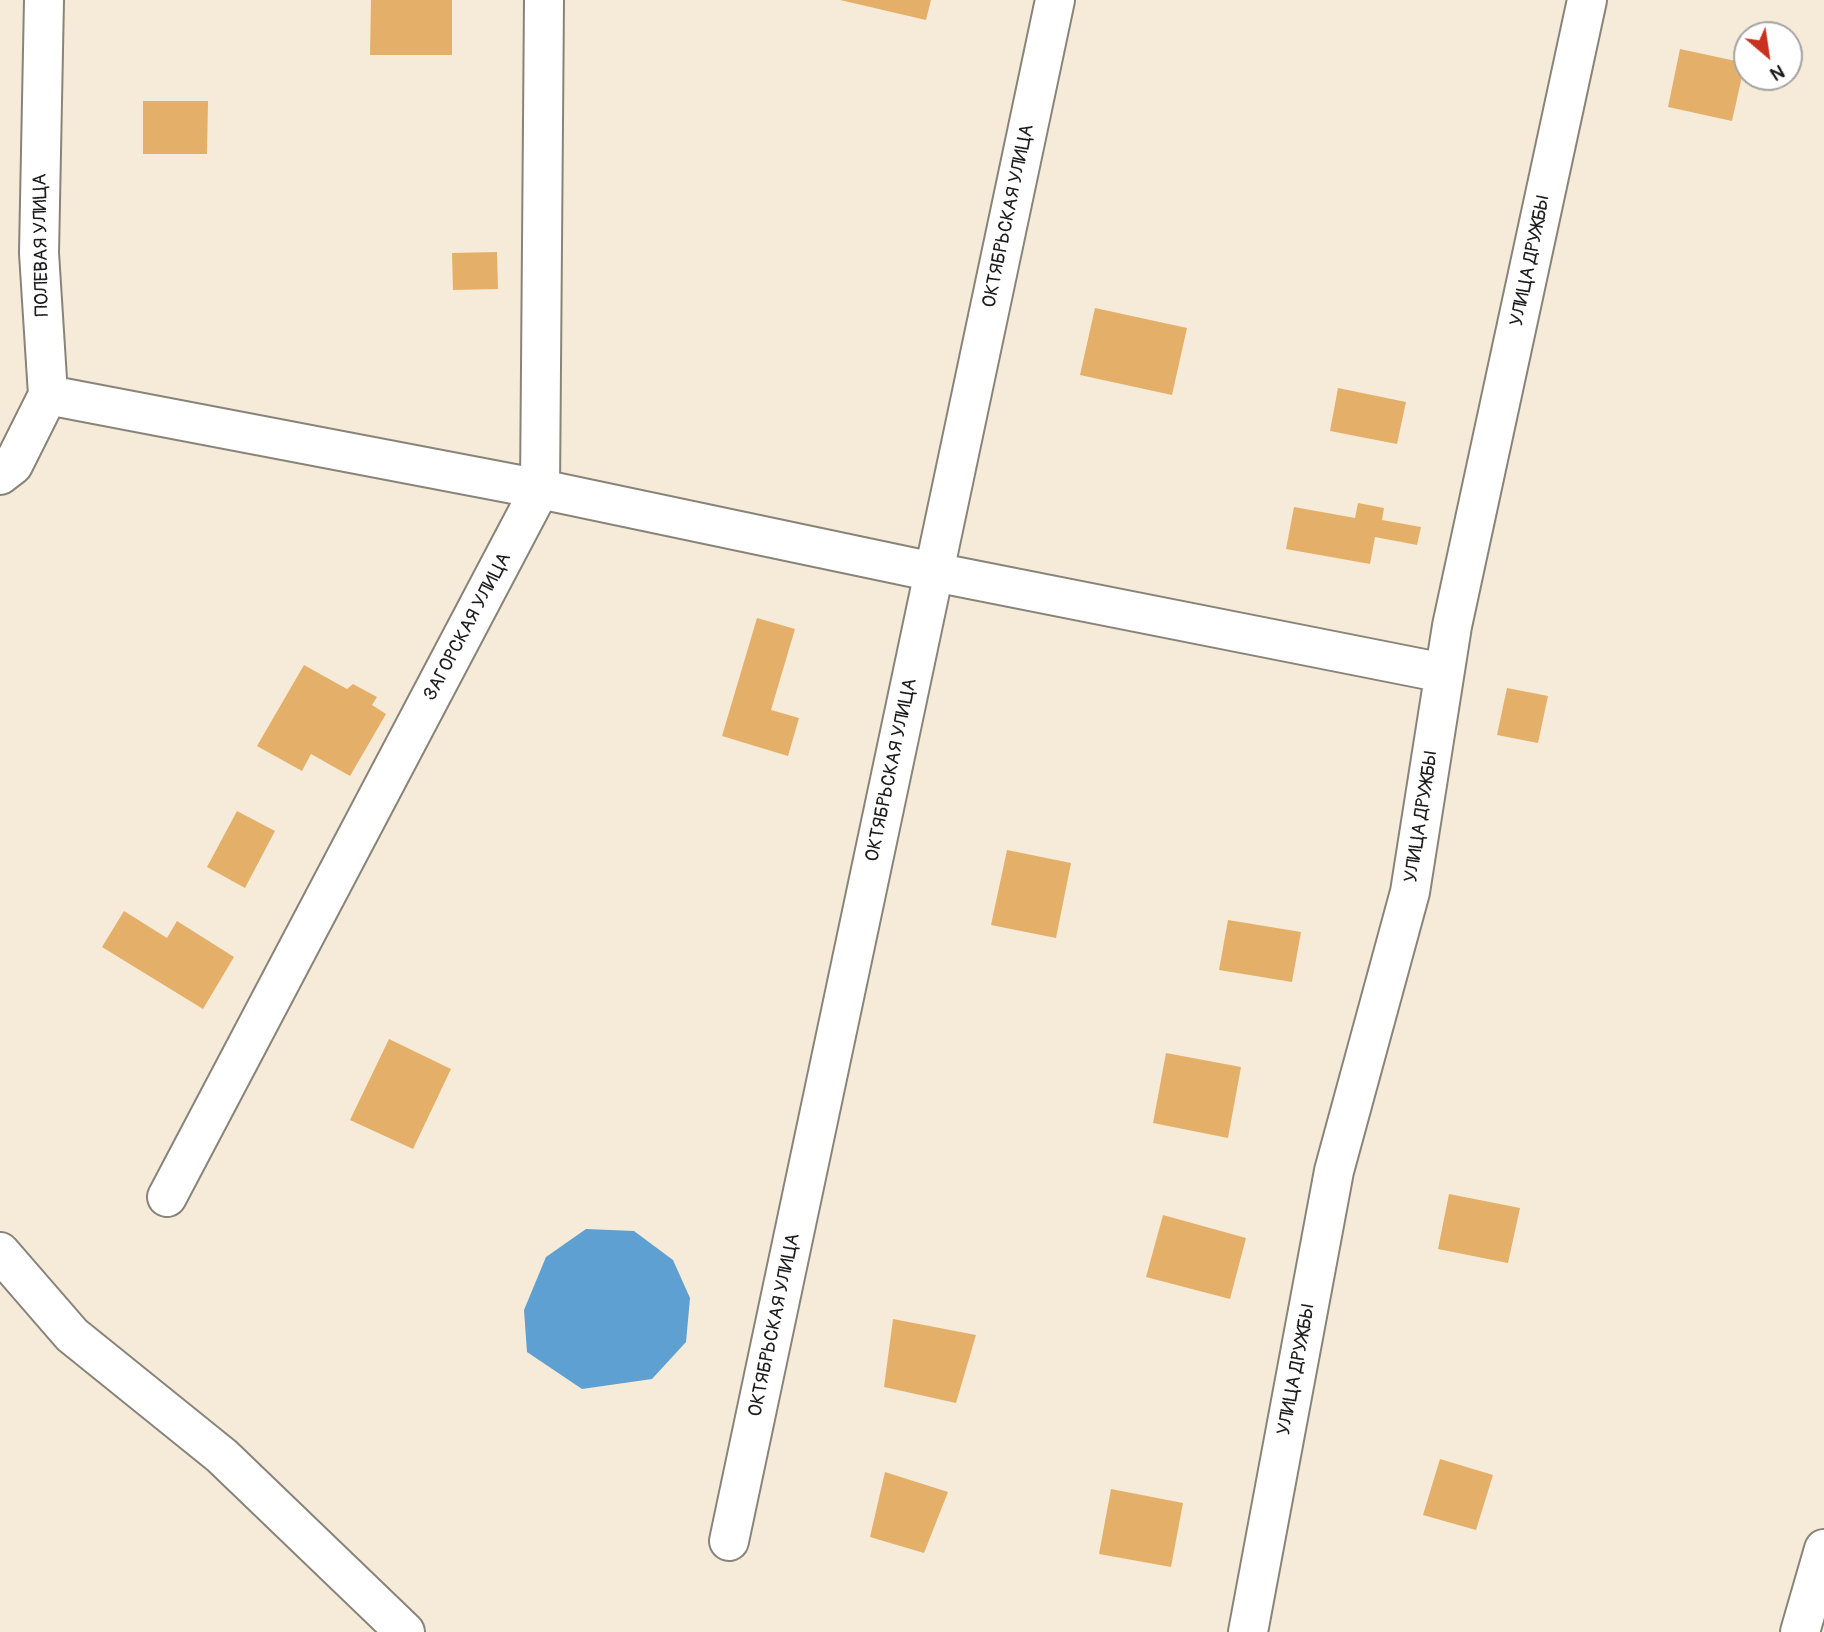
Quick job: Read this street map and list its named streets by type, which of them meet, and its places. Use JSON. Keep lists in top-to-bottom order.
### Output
{
  "streets": {
    "street": [
      "ОКТЯБРЬСКАЯ УЛИЦА",
      "ПОЛЕВАЯ УЛИЦА",
      "УЛИЦА ДРУЖБЫ",
      "ЗАГОРСКАЯ УЛИЦА"
    ]
  },
  "north": "bottom right"
}
